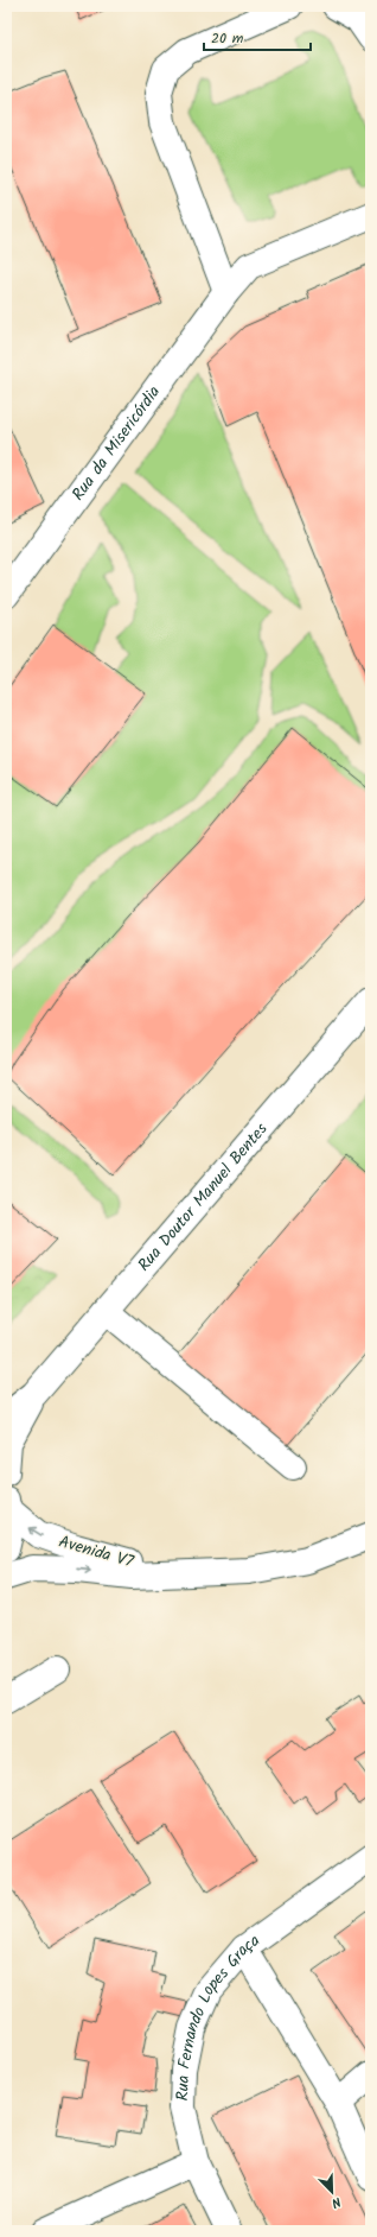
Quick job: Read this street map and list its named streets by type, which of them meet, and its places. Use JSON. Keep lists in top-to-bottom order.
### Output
{
  "streets": {
    "street": [
      "Rua da Misericórdia",
      "Rua Doutor Manuel Bentes",
      "Avenida V7",
      "Rua Fernando Lopes Graça"
    ]
  },
  "scale_bar": "20 m",
  "north": "bottom right"
}
